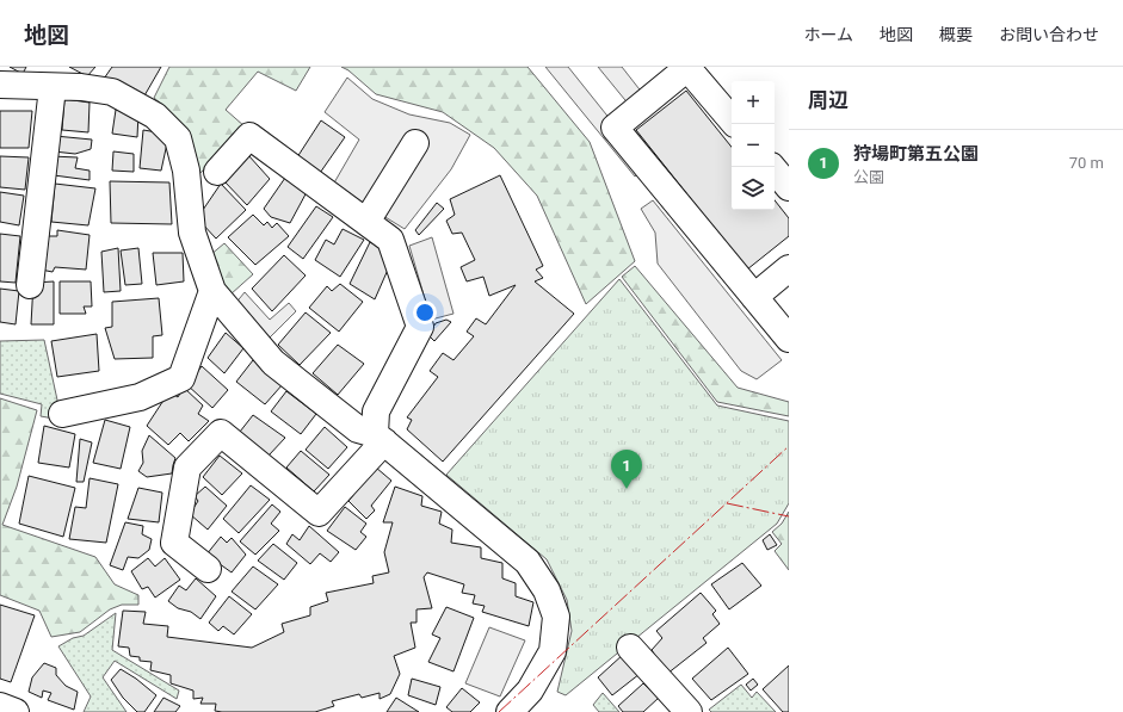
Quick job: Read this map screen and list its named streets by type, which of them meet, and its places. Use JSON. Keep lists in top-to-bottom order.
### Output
{
  "page": {
    "header": "地図",
    "nav": [
      "ホーム",
      "地図",
      "概要",
      "お問い合わせ"
    ],
    "heading": "周辺",
    "map_buttons": ["+", "−"],
    "list": [
      {
        "mark": "1",
        "name": "狩場町第五公園",
        "note": "公園",
        "value": "70 m"
      }
    ],
    "pins": "1"
  }
}
